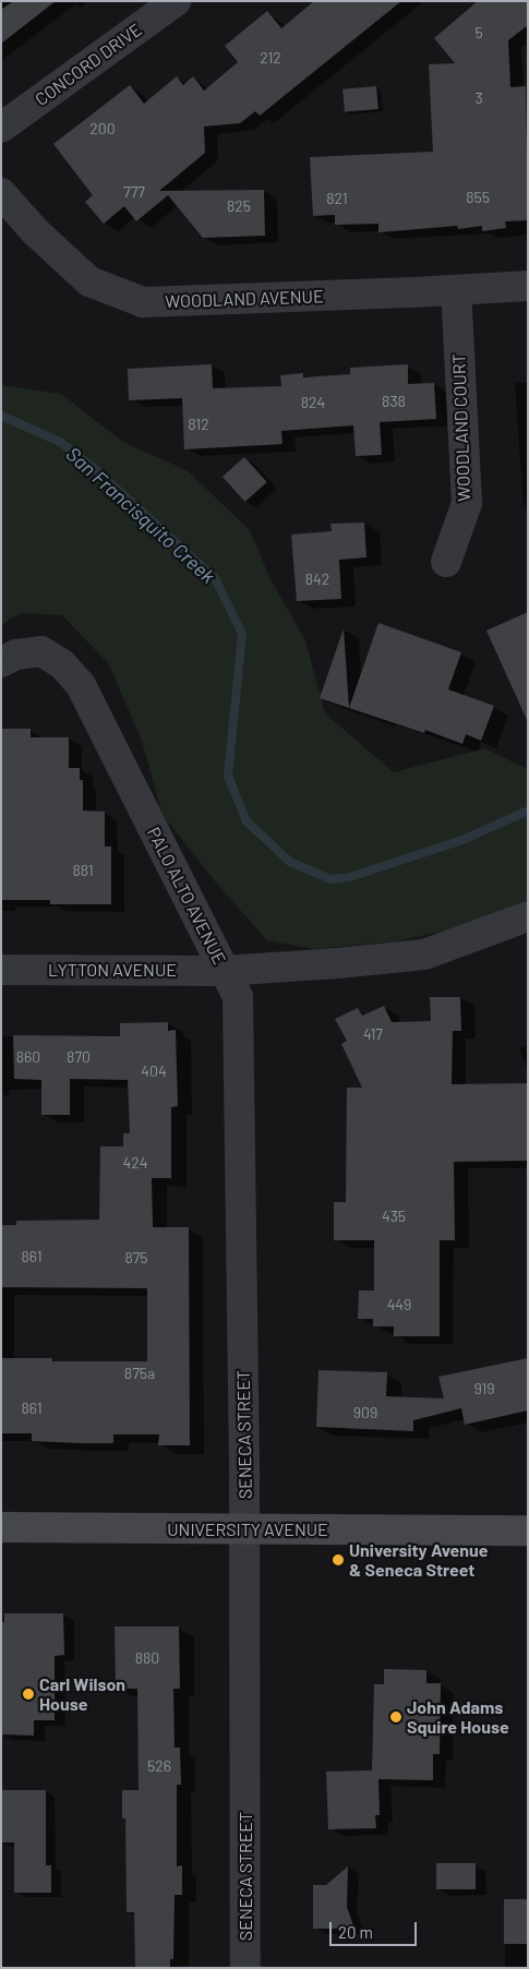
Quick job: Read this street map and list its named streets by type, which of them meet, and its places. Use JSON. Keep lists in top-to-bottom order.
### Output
{
  "streets": {
    "main road": ["UNIVERSITY AVENUE"],
    "street": [
      "CONCORD DRIVE",
      "WOODLAND AVENUE",
      "WOODLAND COURT",
      "PALO ALTO AVENUE",
      "LYTTON AVENUE",
      "SENECA STREET"
    ]
  },
  "crossings": [
    ["WOODLAND AVENUE", "WOODLAND COURT"],
    ["PALO ALTO AVENUE", "LYTTON AVENUE"],
    ["PALO ALTO AVENUE", "SENECA STREET"],
    ["LYTTON AVENUE", "SENECA STREET"],
    ["SENECA STREET", "UNIVERSITY AVENUE"]
  ],
  "water": ["San Francisquito Creek"],
  "places": ["University Avenue & Seneca Street", "Carl Wilson House", "John Adams Squire House"],
  "house_numbers": [
    "5",
    "212",
    "3",
    "200",
    "777",
    "855",
    "821",
    "825",
    "838",
    "824",
    "812",
    "842",
    "881",
    "417",
    "860",
    "870",
    "404",
    "424",
    "435",
    "861",
    "875",
    "449",
    "875a",
    "919",
    "861",
    "909",
    "880",
    "526"
  ],
  "scale_bar": "20 m"
}
